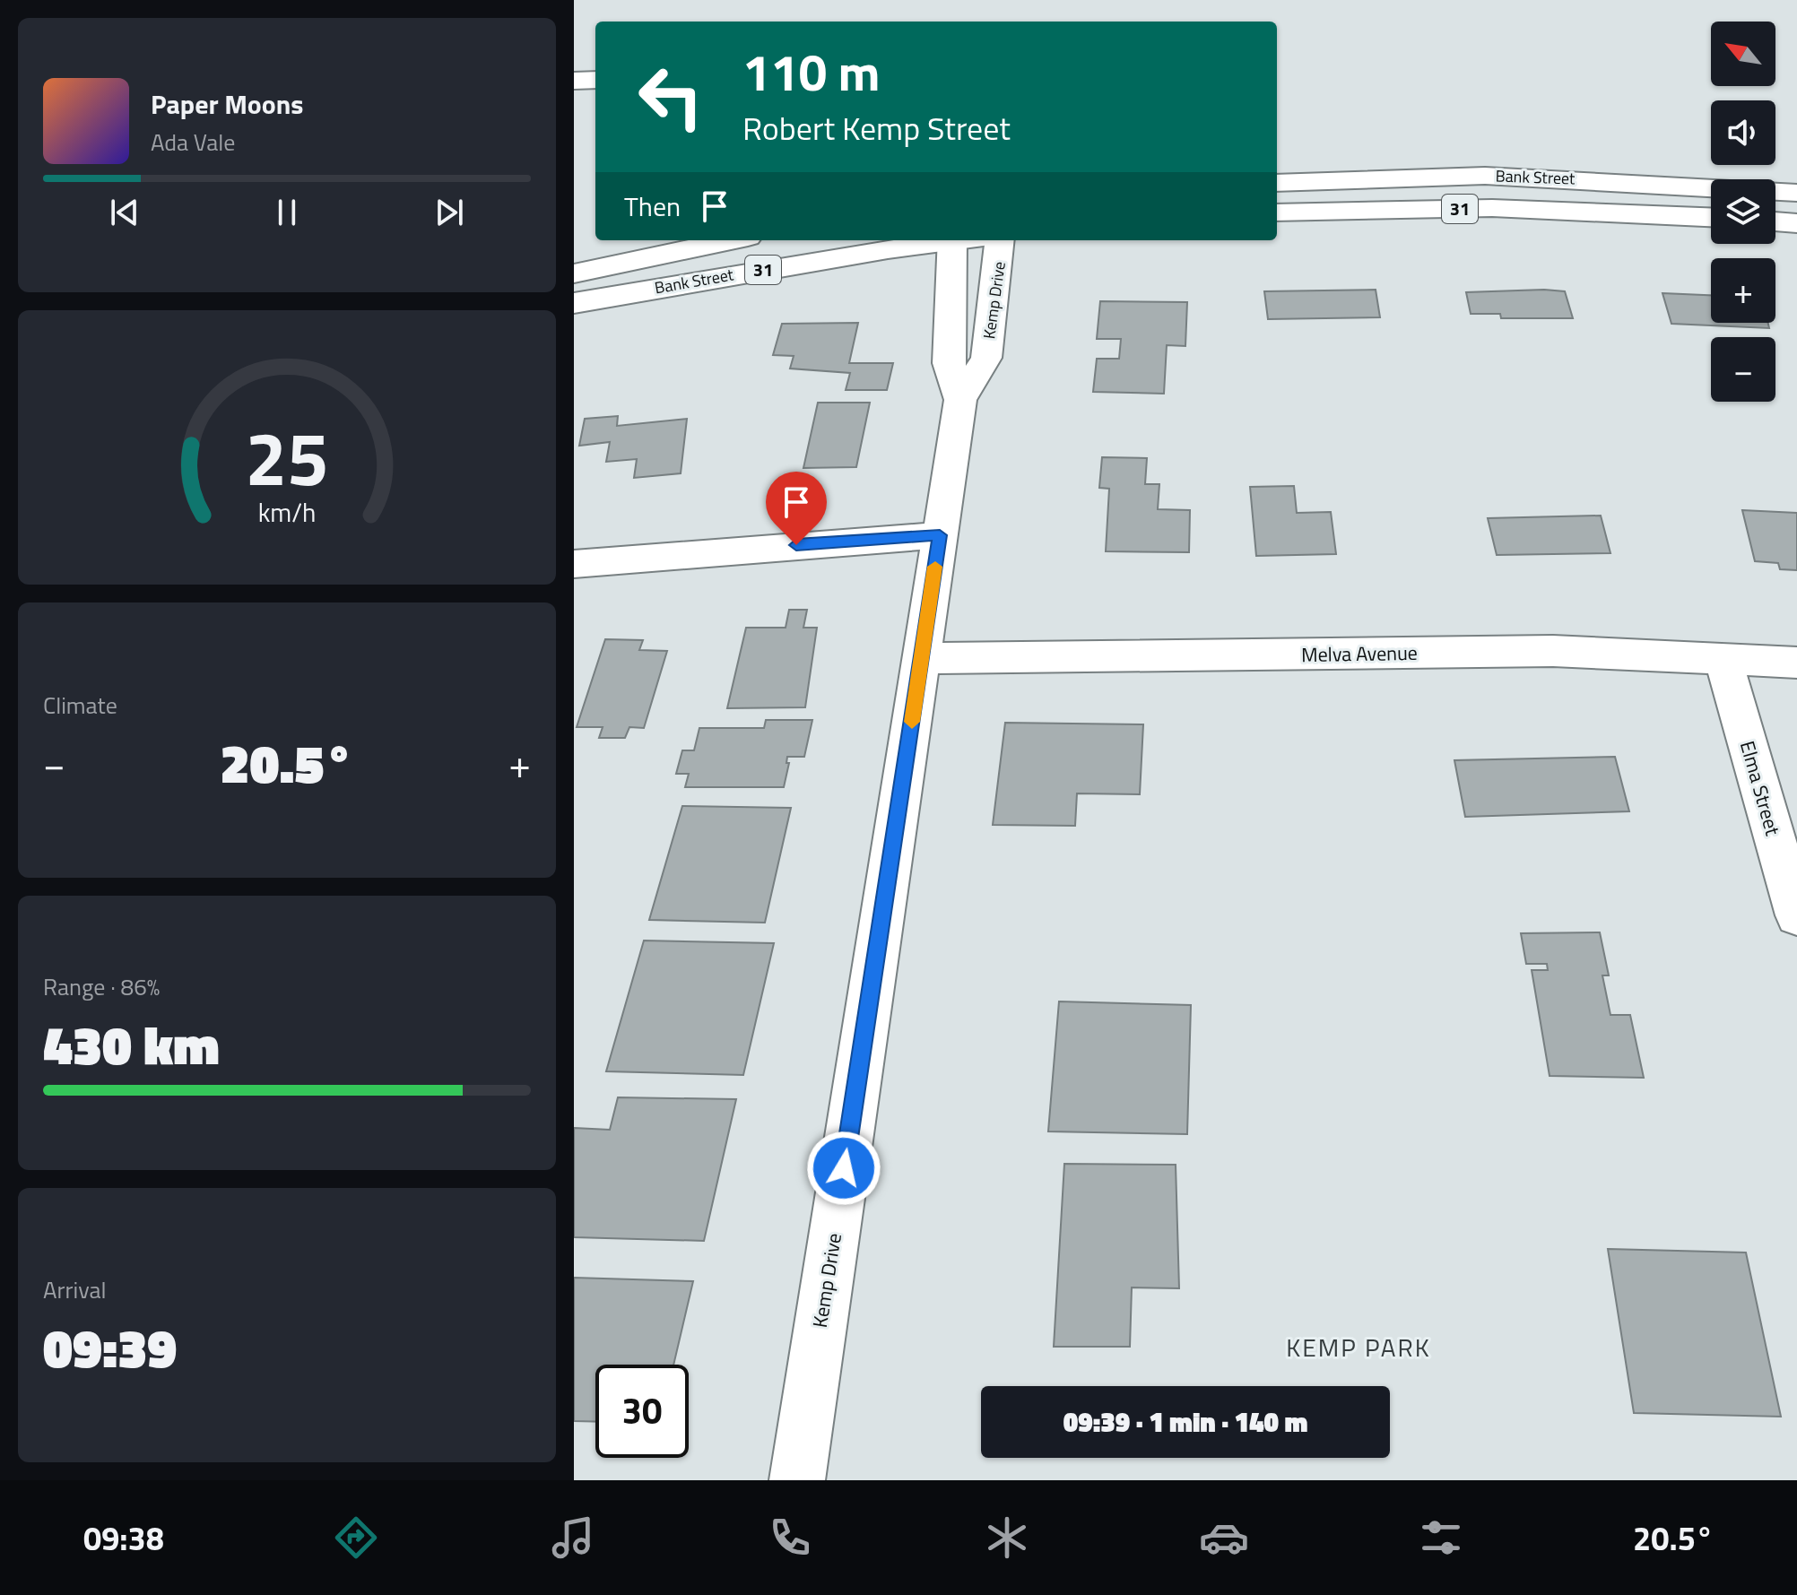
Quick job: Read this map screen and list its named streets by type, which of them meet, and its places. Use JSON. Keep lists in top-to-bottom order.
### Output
{
  "streets": {
    "street": [
      "Bank Street",
      "31",
      "Kemp Drive",
      "Melva Avenue",
      "Elma Street"
    ]
  },
  "crossings": [
    ["Kemp Drive", "Melva Avenue"],
    ["Melva Avenue", "Elma Street"]
  ],
  "districts": ["KEMP PARK"],
  "north": "top left",
  "page": {
    "map_buttons": ["+", "−"],
    "turn": ["110 m", "Robert Kemp Street"],
    "song": ["Paper Moons", "Ada Vale"],
    "then": "Then",
    "tile": [
      "Climate",
      ["Range · 86%", "430 km"],
      ["Arrival", "09:39"]
    ],
    "heat": ["−", "20.5°", "+"],
    "limit": "30",
    "trip": "09:39 · 1 min · 140 m",
    "tabs": ["09:38", "20.5°"],
    "gauge": ["25", "km/h"]
  }
}
